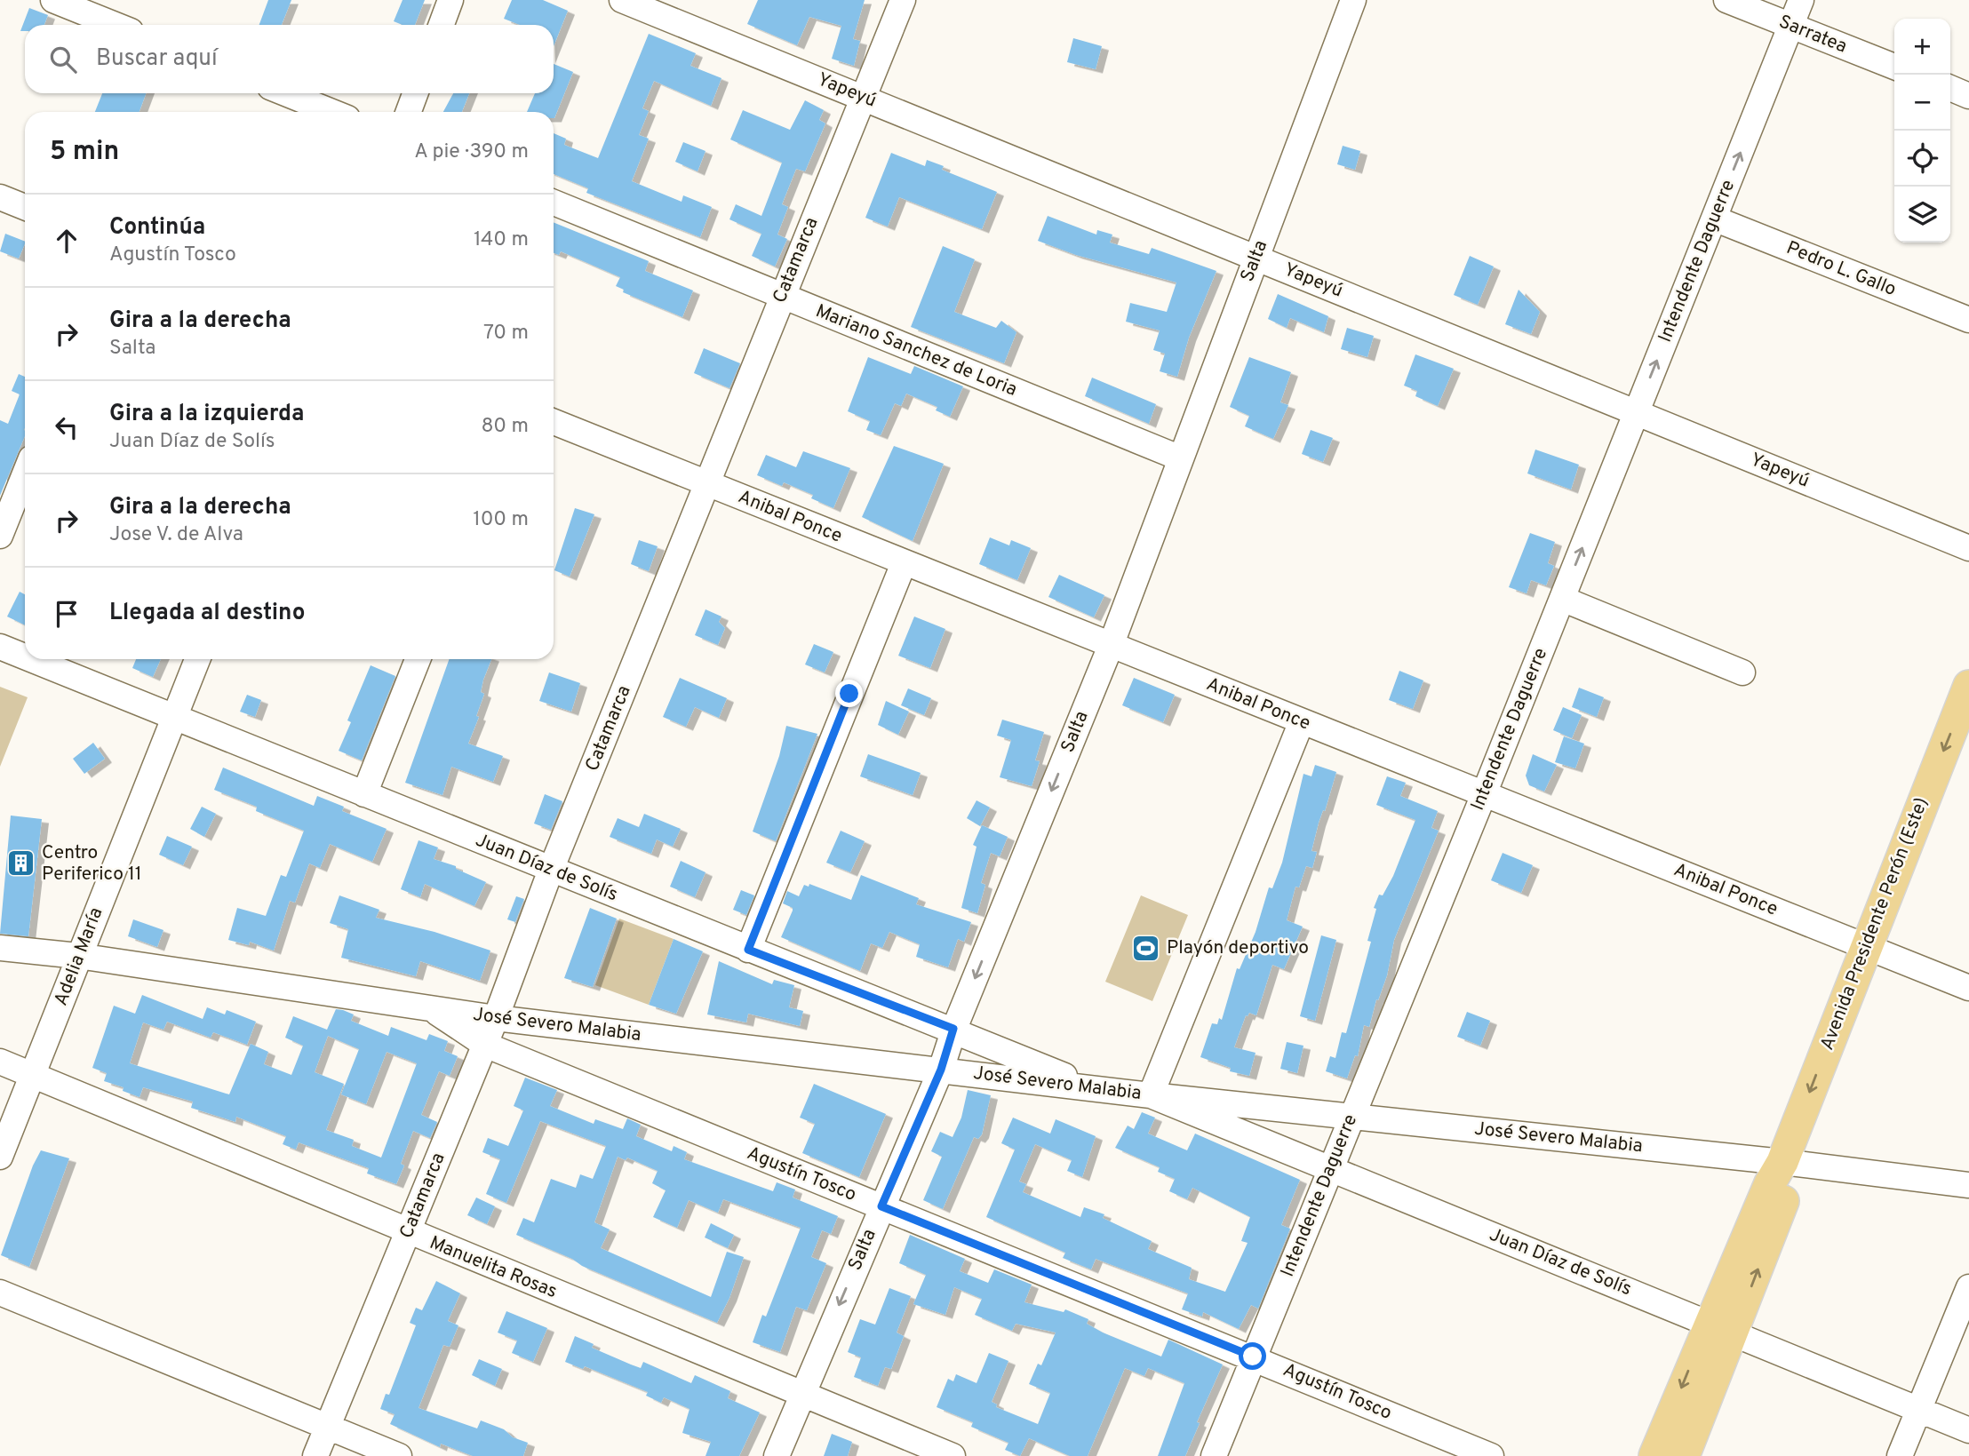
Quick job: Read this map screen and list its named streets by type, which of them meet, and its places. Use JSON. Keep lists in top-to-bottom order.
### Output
{
  "streets": {
    "main road": ["Avenida Presidente Perón (Este)"],
    "street": [
      "Sarratea",
      "Yapeyú",
      "Catamarca",
      "Salta",
      "Intendente Daguerre",
      "Pedro L. Gallo",
      "Mariano Sanchez de Loria",
      "Anibal Ponce",
      "Juan Díaz de Solís",
      "Adelia María",
      "José Severo Malabia",
      "Agustín Tosco",
      "Manuelita Rosas"
    ]
  },
  "crossings": [
    ["Sarratea", "Intendente Daguerre"],
    ["Yapeyú", "Catamarca"],
    ["Yapeyú", "Salta"],
    ["Yapeyú", "Intendente Daguerre"],
    ["Catamarca", "Mariano Sanchez de Loria"],
    ["Catamarca", "Anibal Ponce"],
    ["Catamarca", "Juan Díaz de Solís"],
    ["Catamarca", "José Severo Malabia"],
    ["Catamarca", "Agustín Tosco"],
    ["Catamarca", "Manuelita Rosas"],
    ["Salta", "Mariano Sanchez de Loria"],
    ["Salta", "Anibal Ponce"],
    ["Salta", "Juan Díaz de Solís"],
    ["Salta", "José Severo Malabia"],
    ["Salta", "Agustín Tosco"],
    ["Salta", "Manuelita Rosas"],
    ["Intendente Daguerre", "Pedro L. Gallo"],
    ["Intendente Daguerre", "Anibal Ponce"],
    ["Intendente Daguerre", "Juan Díaz de Solís"],
    ["Intendente Daguerre", "José Severo Malabia"],
    ["Intendente Daguerre", "Agustín Tosco"],
    ["Anibal Ponce", "Avenida Presidente Perón (Este)"],
    ["Juan Díaz de Solís", "Avenida Presidente Perón (Este)"],
    ["Juan Díaz de Solís", "Adelia María"],
    ["Juan Díaz de Solís", "José Severo Malabia"],
    ["Avenida Presidente Perón (Este)", "José Severo Malabia"],
    ["Adelia María", "José Severo Malabia"],
    ["Adelia María", "Manuelita Rosas"],
    ["José Severo Malabia", "Agustín Tosco"]
  ],
  "one_way": ["Intendente Daguerre", "Avenida Presidente Perón (Este)"],
  "places": {
    "building": ["Centro Periferico 11"],
    "sports": ["Playón deportivo"]
  },
  "page": {
    "map_buttons": ["+", "−"],
    "search": "Buscar aquí",
    "heading": ["5 min", "A pie · 390 m"],
    "list": [
      ["Continúa", "Agustín Tosco", "140 m"],
      ["Gira a la derecha", "Salta", "70 m"],
      ["Gira a la izquierda", "Juan Díaz de Solís", "80 m"],
      ["Gira a la derecha", "Jose V. de Alva", "100 m"],
      "Llegada al destino"
    ]
  }
}
